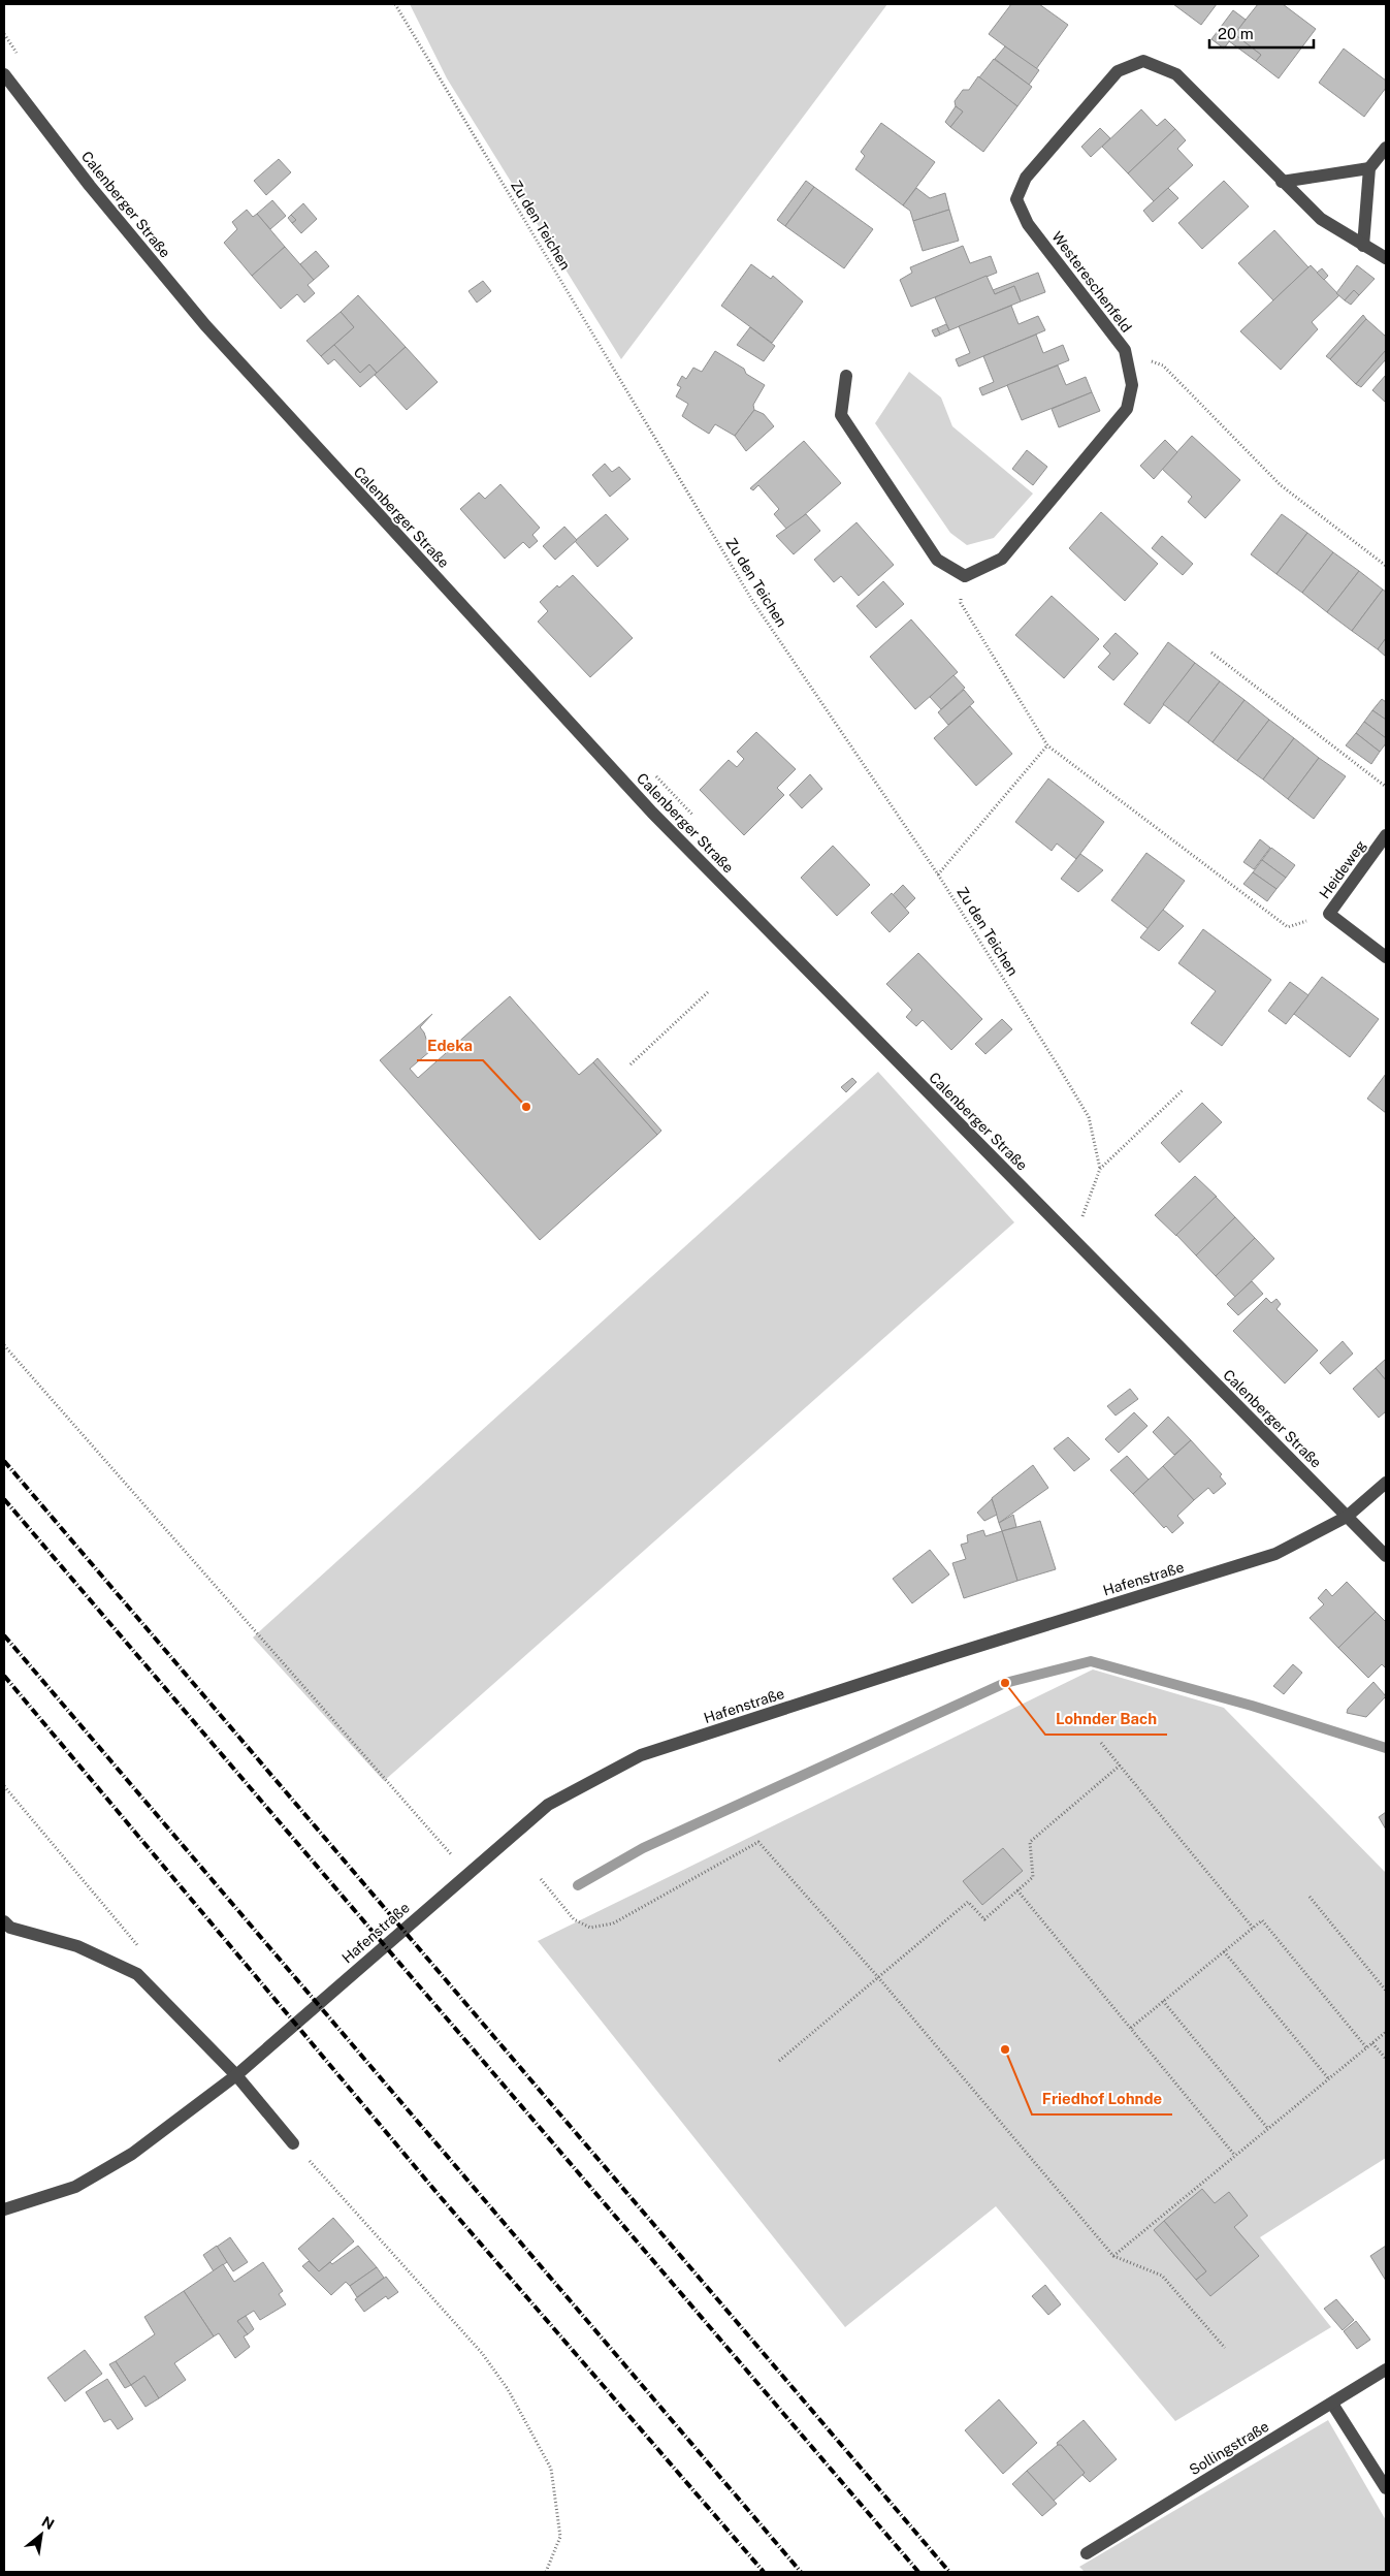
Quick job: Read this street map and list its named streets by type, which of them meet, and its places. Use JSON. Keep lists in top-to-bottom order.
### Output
{
  "streets": {
    "street": [
      "Calenberger Straße",
      "Westereschenfeld",
      "Heideweg",
      "Hafenstraße",
      "Sollingstraße"
    ],
    "path": ["Zu den Teichen"]
  },
  "crossings": [
    ["Calenberger Straße", "Hafenstraße"]
  ],
  "places": ["Edeka", "Lohnder Bach", "Friedhof Lohnde"],
  "scale_bar": "20 m",
  "north": "top right"
}
